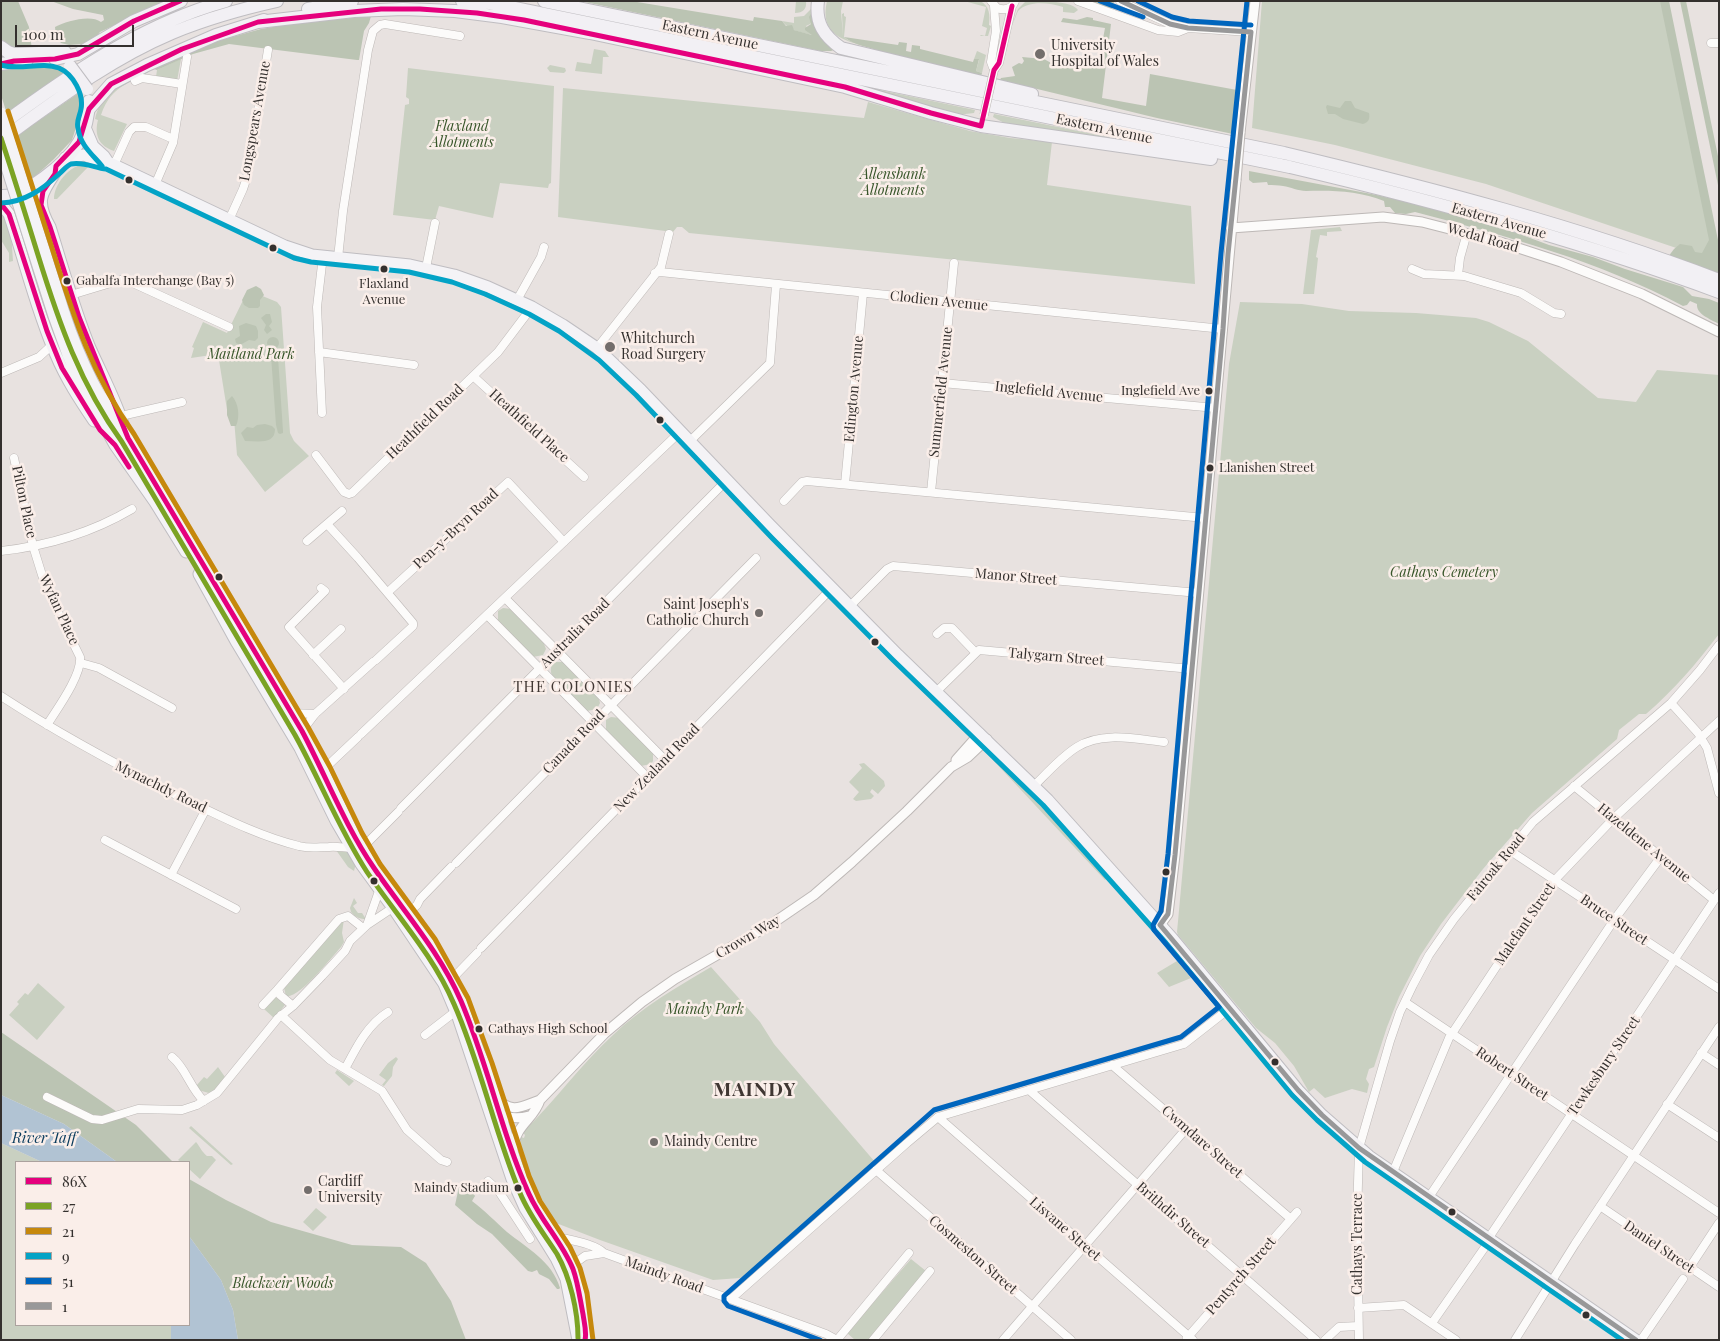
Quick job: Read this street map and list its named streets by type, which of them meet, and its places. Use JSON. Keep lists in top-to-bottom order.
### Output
{
  "streets": {
    "highway": ["Eastern Avenue"],
    "street": [
      "Longspears Avenue",
      "Wedal Road",
      "Clodien Avenue",
      "Edington Avenue",
      "Summerfield Avenue",
      "Inglefield Avenue",
      "Heathfield Road",
      "Heathfield Place",
      "Pilton Place",
      "Pen-y-Bryn Road",
      "Manor Street",
      "Wyfan Place",
      "Australia Road",
      "Talygarn Street",
      "Canada Road",
      "New Zealand Road",
      "Mynachdy Road",
      "Hazeldene Avenue",
      "Fairoak Road",
      "Bruce Street",
      "Malefant Street",
      "Crown Way",
      "Tewkesbury Street",
      "Robert Street",
      "Cwmdare Street",
      "Brithdir Street",
      "Lisvane Street",
      "Cathays Terrace",
      "Daniel Street",
      "Cosmeston Street",
      "Maindy Road",
      "Pentyrch Street"
    ]
  },
  "crossings": [
    ["Clodien Avenue", "Edington Avenue"],
    ["Clodien Avenue", "Summerfield Avenue"],
    ["Summerfield Avenue", "Inglefield Avenue"],
    ["Heathfield Road", "Heathfield Place"],
    ["Pilton Place", "Wyfan Place"],
    ["Wyfan Place", "Mynachdy Road"],
    ["Australia Road", "Mynachdy Road"],
    ["Hazeldene Avenue", "Fairoak Road"],
    ["Hazeldene Avenue", "Malefant Street"],
    ["Hazeldene Avenue", "Tewkesbury Street"],
    ["Fairoak Road", "Bruce Street"],
    ["Fairoak Road", "Robert Street"],
    ["Fairoak Road", "Cathays Terrace"],
    ["Bruce Street", "Malefant Street"],
    ["Bruce Street", "Tewkesbury Street"],
    ["Malefant Street", "Robert Street"],
    ["Tewkesbury Street", "Robert Street"],
    ["Cwmdare Street", "Pentyrch Street"],
    ["Brithdir Street", "Pentyrch Street"],
    ["Lisvane Street", "Pentyrch Street"]
  ],
  "districts": ["THE COLONIES", "MAINDY"],
  "water": ["River Taff"],
  "parks": [
    "Flaxland Allotments",
    "Allensbank Allotments",
    "Maitland Park",
    "Cathays Cemetery",
    "Maindy Park",
    "Blackweir Woods"
  ],
  "places": [
    "University Hospital of Wales",
    "Flaxland Avenue",
    "Gabalfa Interchange (Bay 5)",
    "Whitchurch Road Surgery",
    "Inglefield Ave",
    "Llanishen Street",
    "Saint Joseph's Catholic Church",
    "Cathays High School",
    "Maindy Centre",
    "Maindy Stadium",
    "Cardiff University"
  ],
  "lines": [
    "transit line 86X",
    "transit line 51",
    "transit line 1",
    "transit line 9",
    "transit line 21",
    "transit line 27"
  ],
  "legend": [
    "86X",
    "27",
    "21",
    "9",
    "51",
    "1"
  ],
  "scale_bar": "100 m"
}
